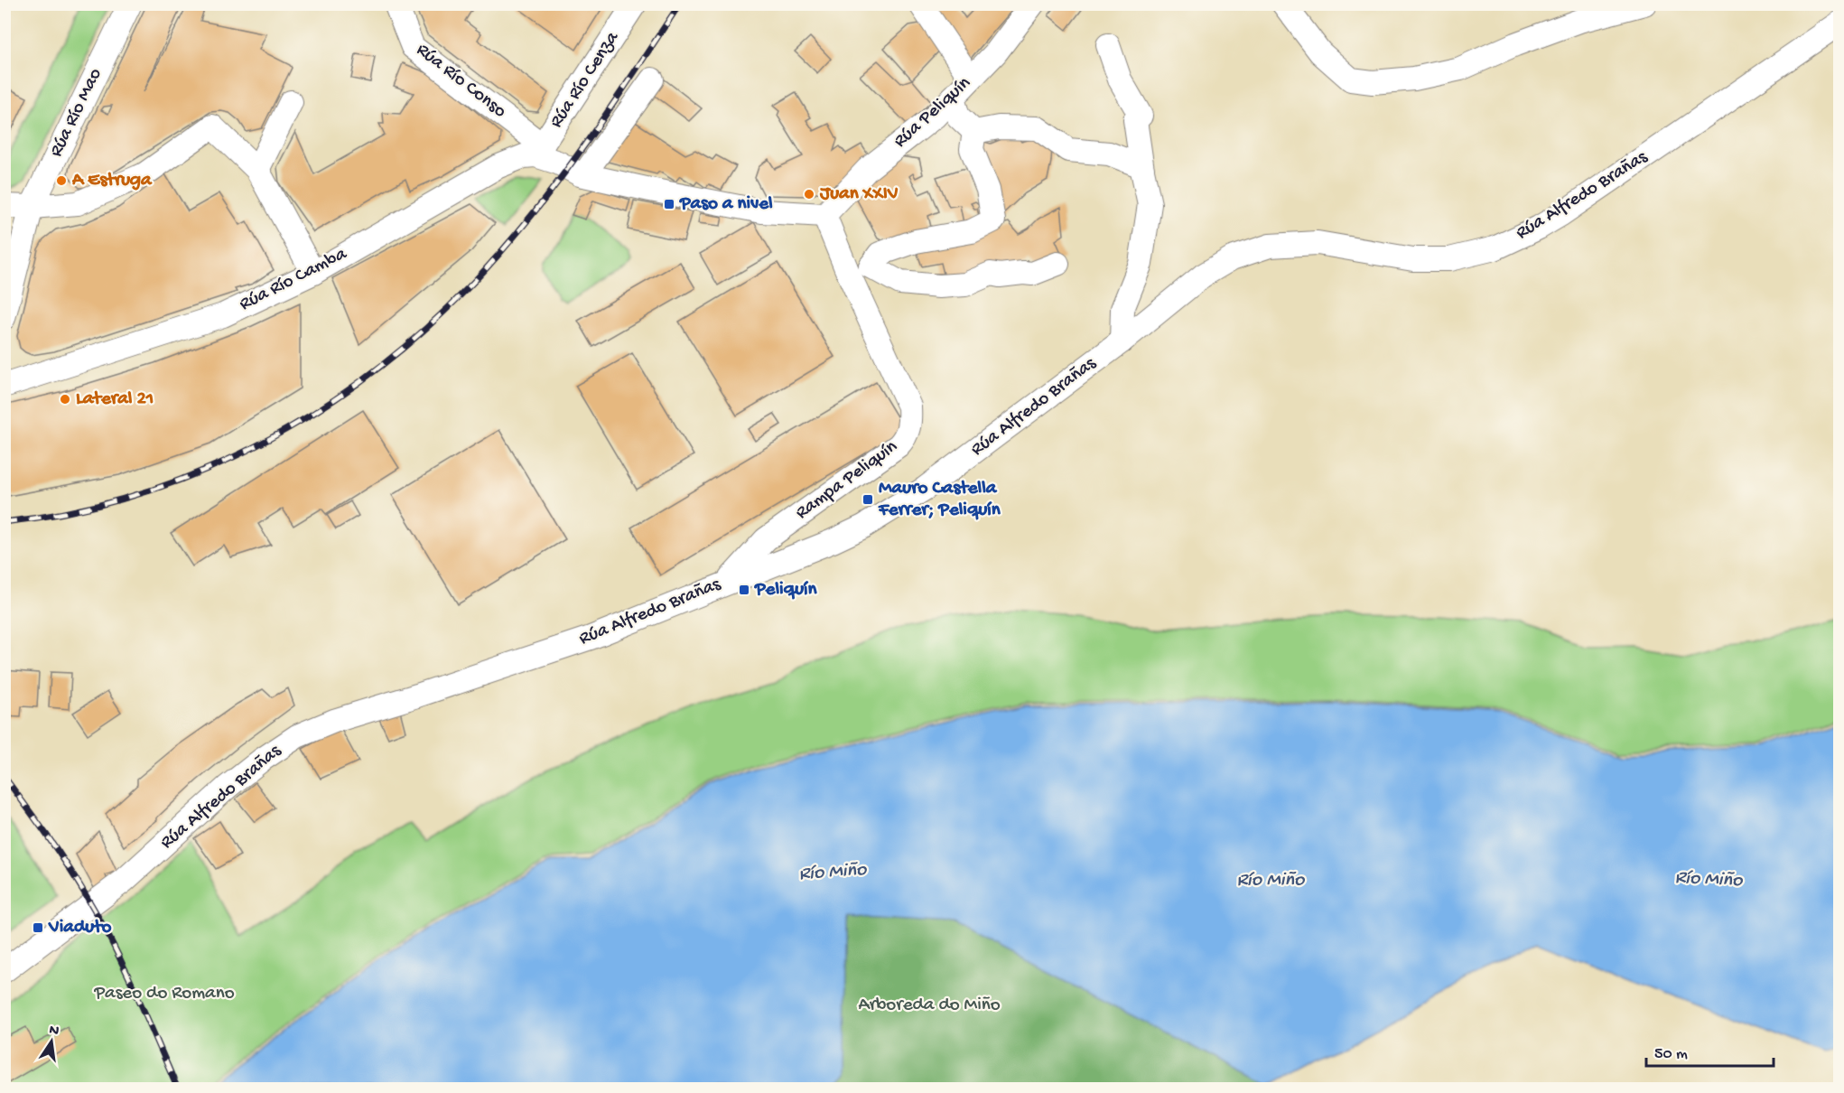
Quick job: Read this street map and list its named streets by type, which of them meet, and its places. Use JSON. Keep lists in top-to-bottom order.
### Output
{
  "streets": {
    "street": [
      "Rúa Río Cenza",
      "Rúa Río Conso",
      "Rúa Río Mao",
      "Rúa Peliquín",
      "Rúa Alfredo Brañas",
      "Rúa Río Camba",
      "Rampa Peliquín"
    ]
  },
  "crossings": [
    ["Rúa Río Cenza", "Rúa Río Conso"],
    ["Rúa Río Cenza", "Rúa Río Camba"],
    ["Rúa Río Conso", "Rúa Río Camba"],
    ["Rúa Peliquín", "Rampa Peliquín"],
    ["Rúa Alfredo Brañas", "Rampa Peliquín"]
  ],
  "water": ["Río Miño"],
  "parks": ["Paseo do Romano", "Arboreda do Miño"],
  "places": {
    "other": ["A Estruga", "Juan XXIV", "Lateral 21"],
    "transit": [
      "Paso a nivel",
      "Mauro Castella Ferrer; Peliquín",
      "Peliquín",
      "Viaduto"
    ]
  },
  "scale_bar": "50 m",
  "north": "top"
}
